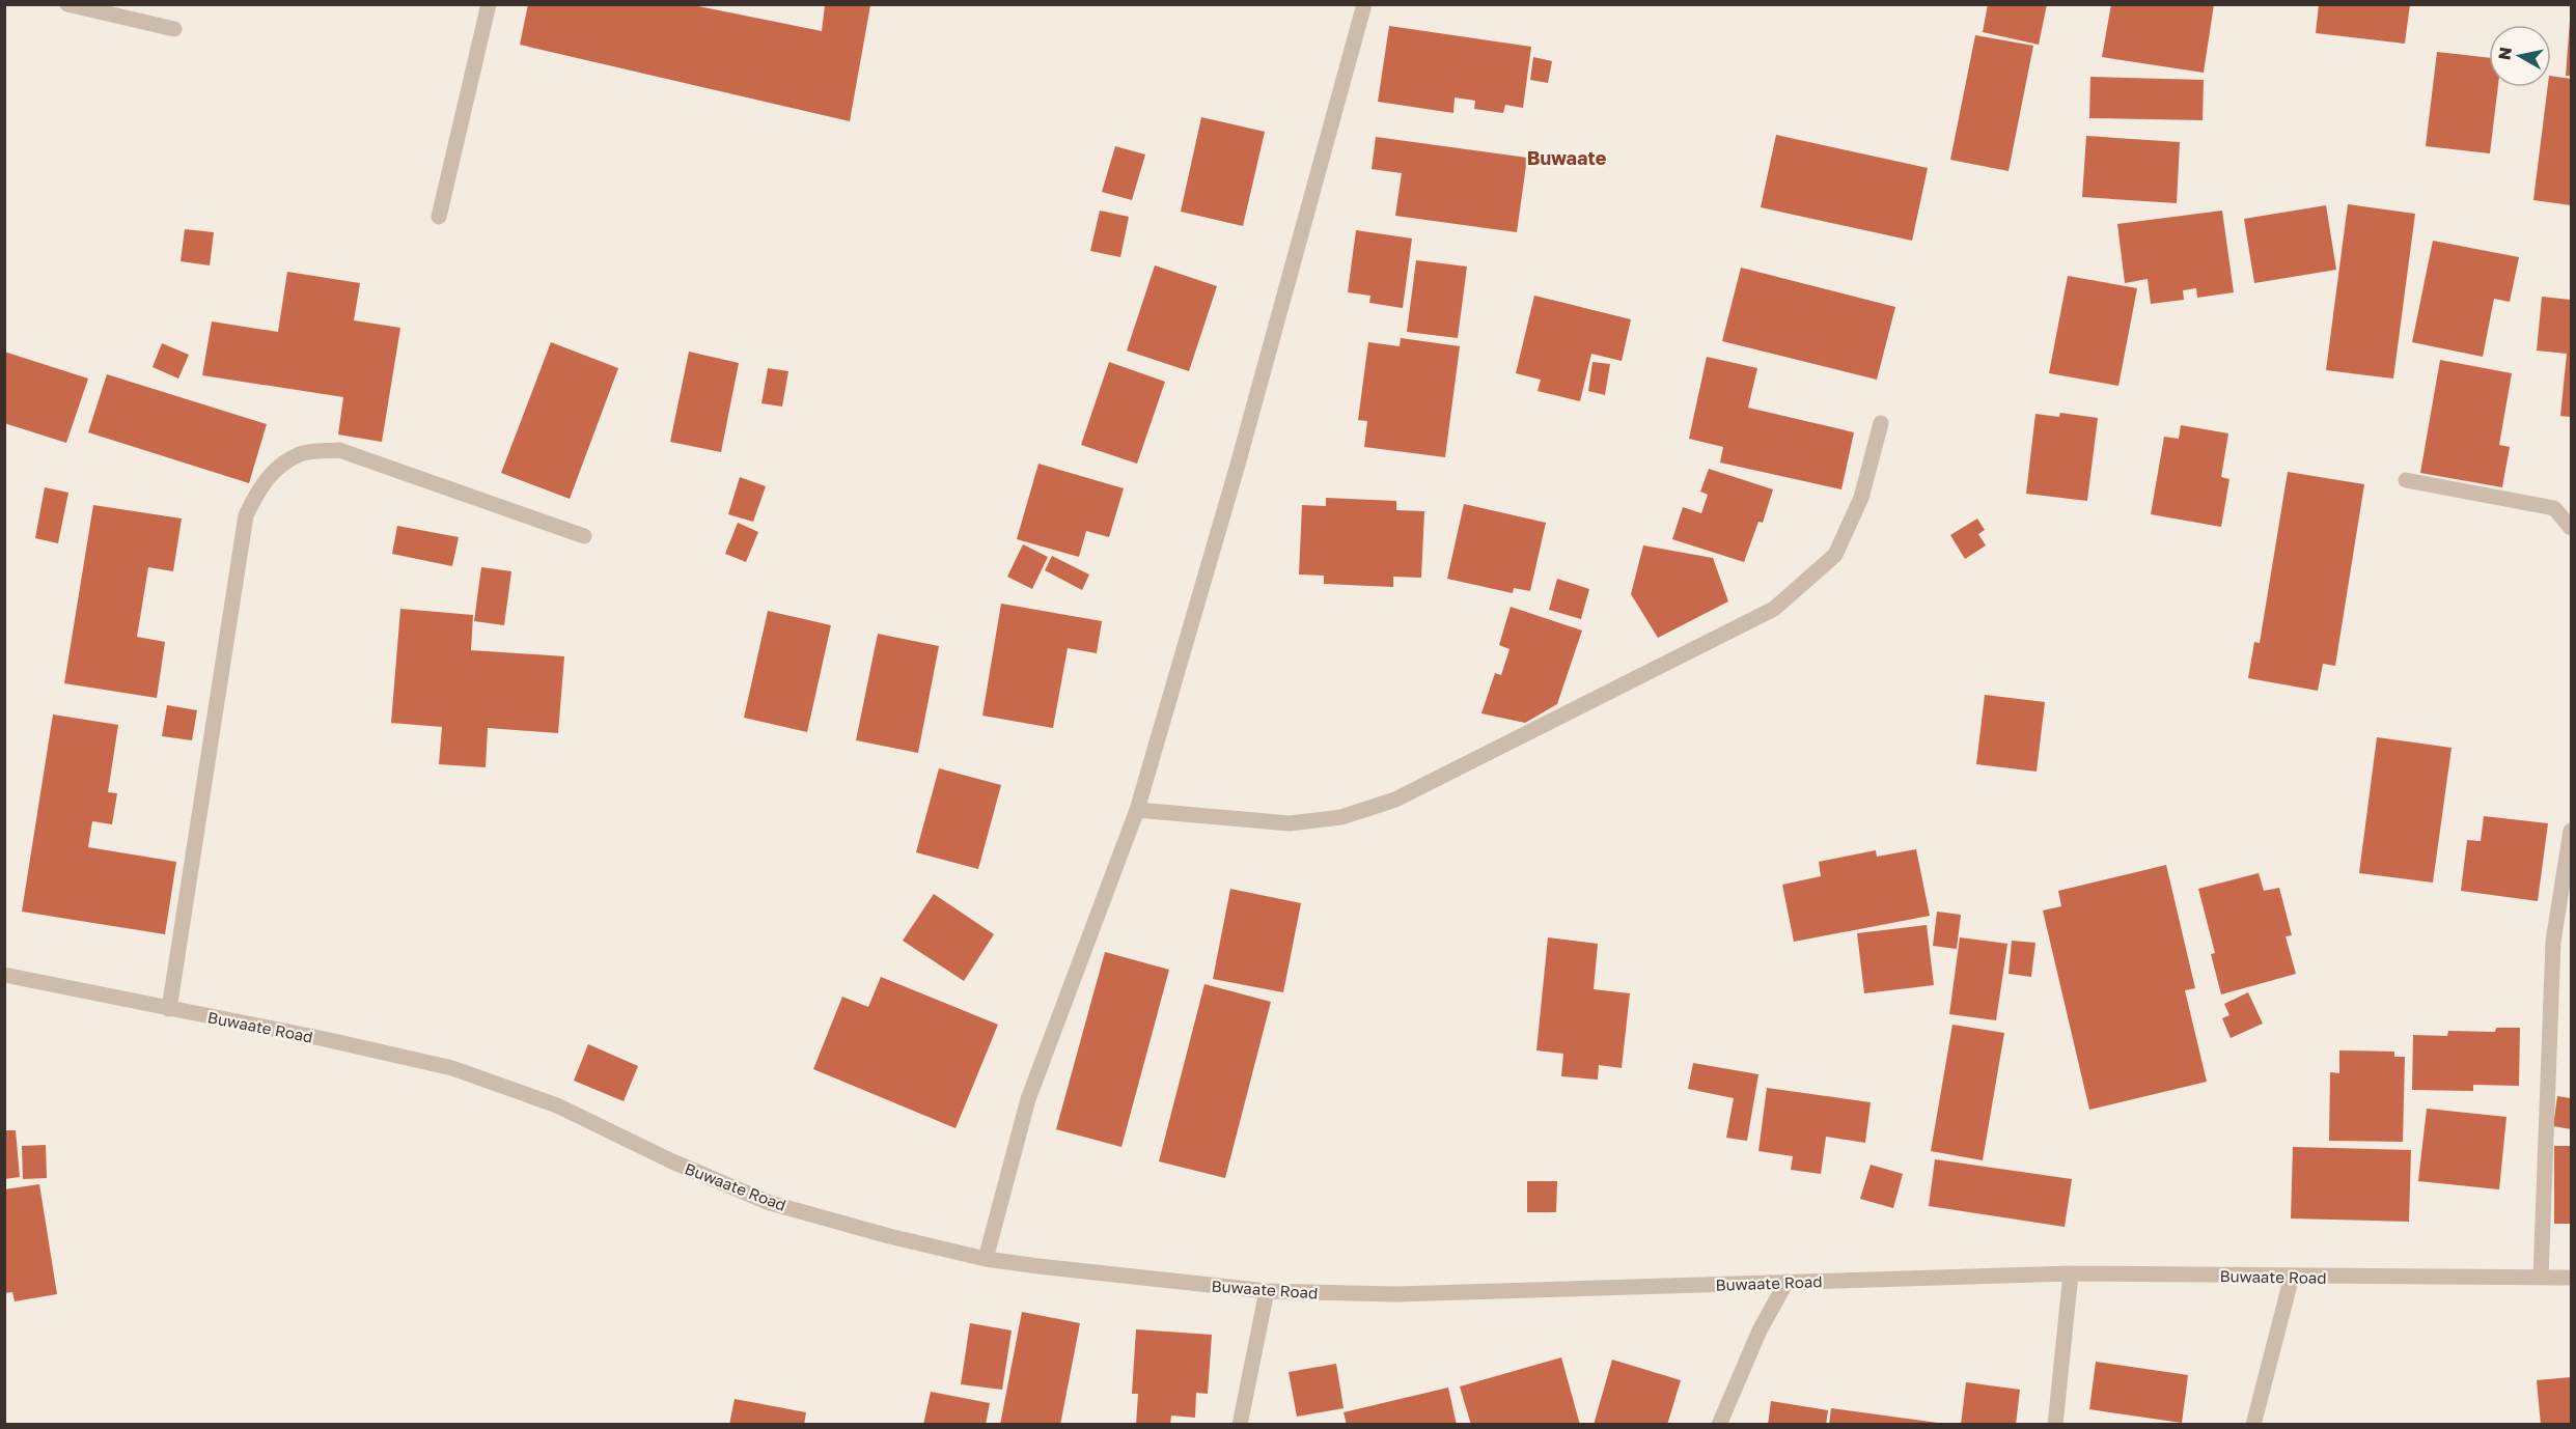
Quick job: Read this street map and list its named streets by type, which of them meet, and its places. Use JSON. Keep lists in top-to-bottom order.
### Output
{
  "streets": {
    "street": ["Buwaate Road"]
  },
  "districts": ["Buwaate"],
  "north": "left"
}
